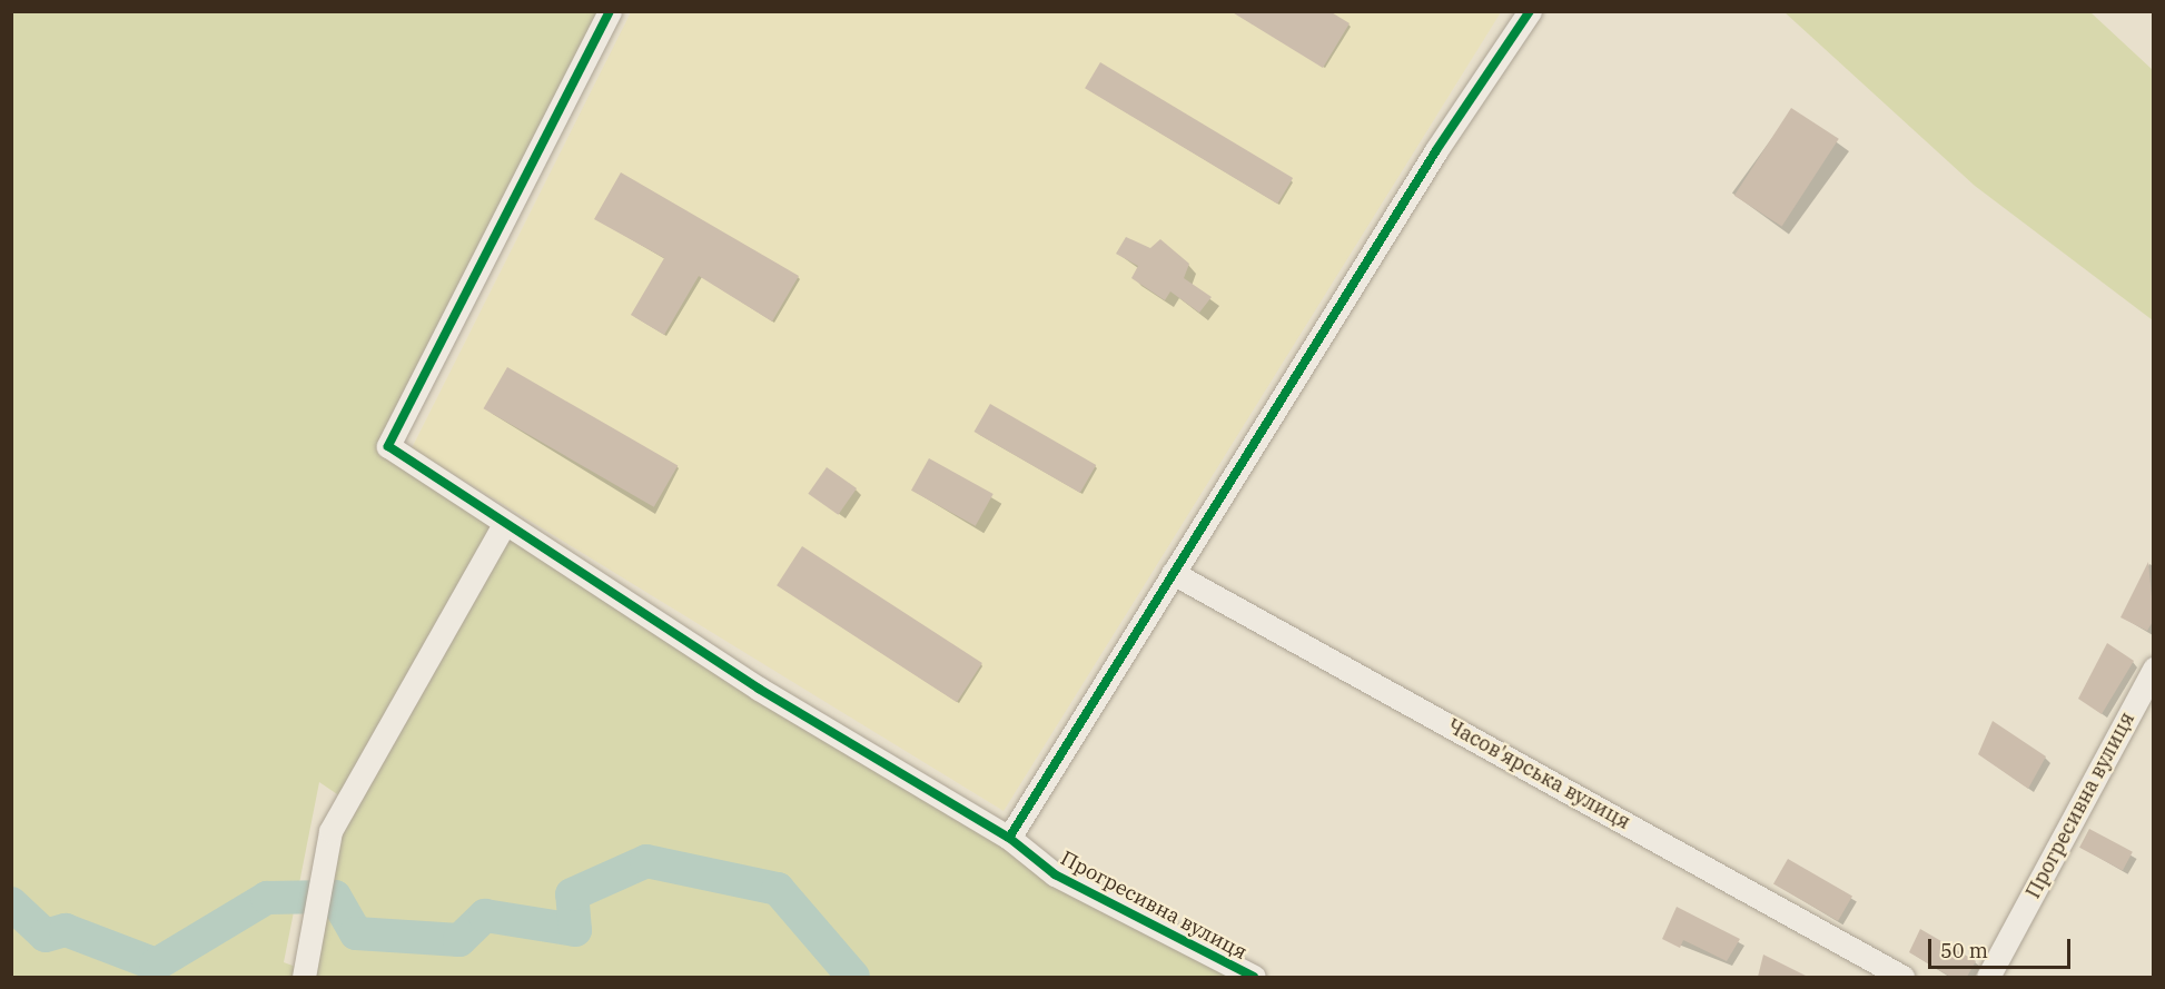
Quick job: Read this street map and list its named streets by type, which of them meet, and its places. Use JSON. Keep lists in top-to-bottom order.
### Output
{
  "streets": {
    "street": ["Часов'ярська вулиця", "Прогресивна вулиця"]
  },
  "scale_bar": "50 m"
}
